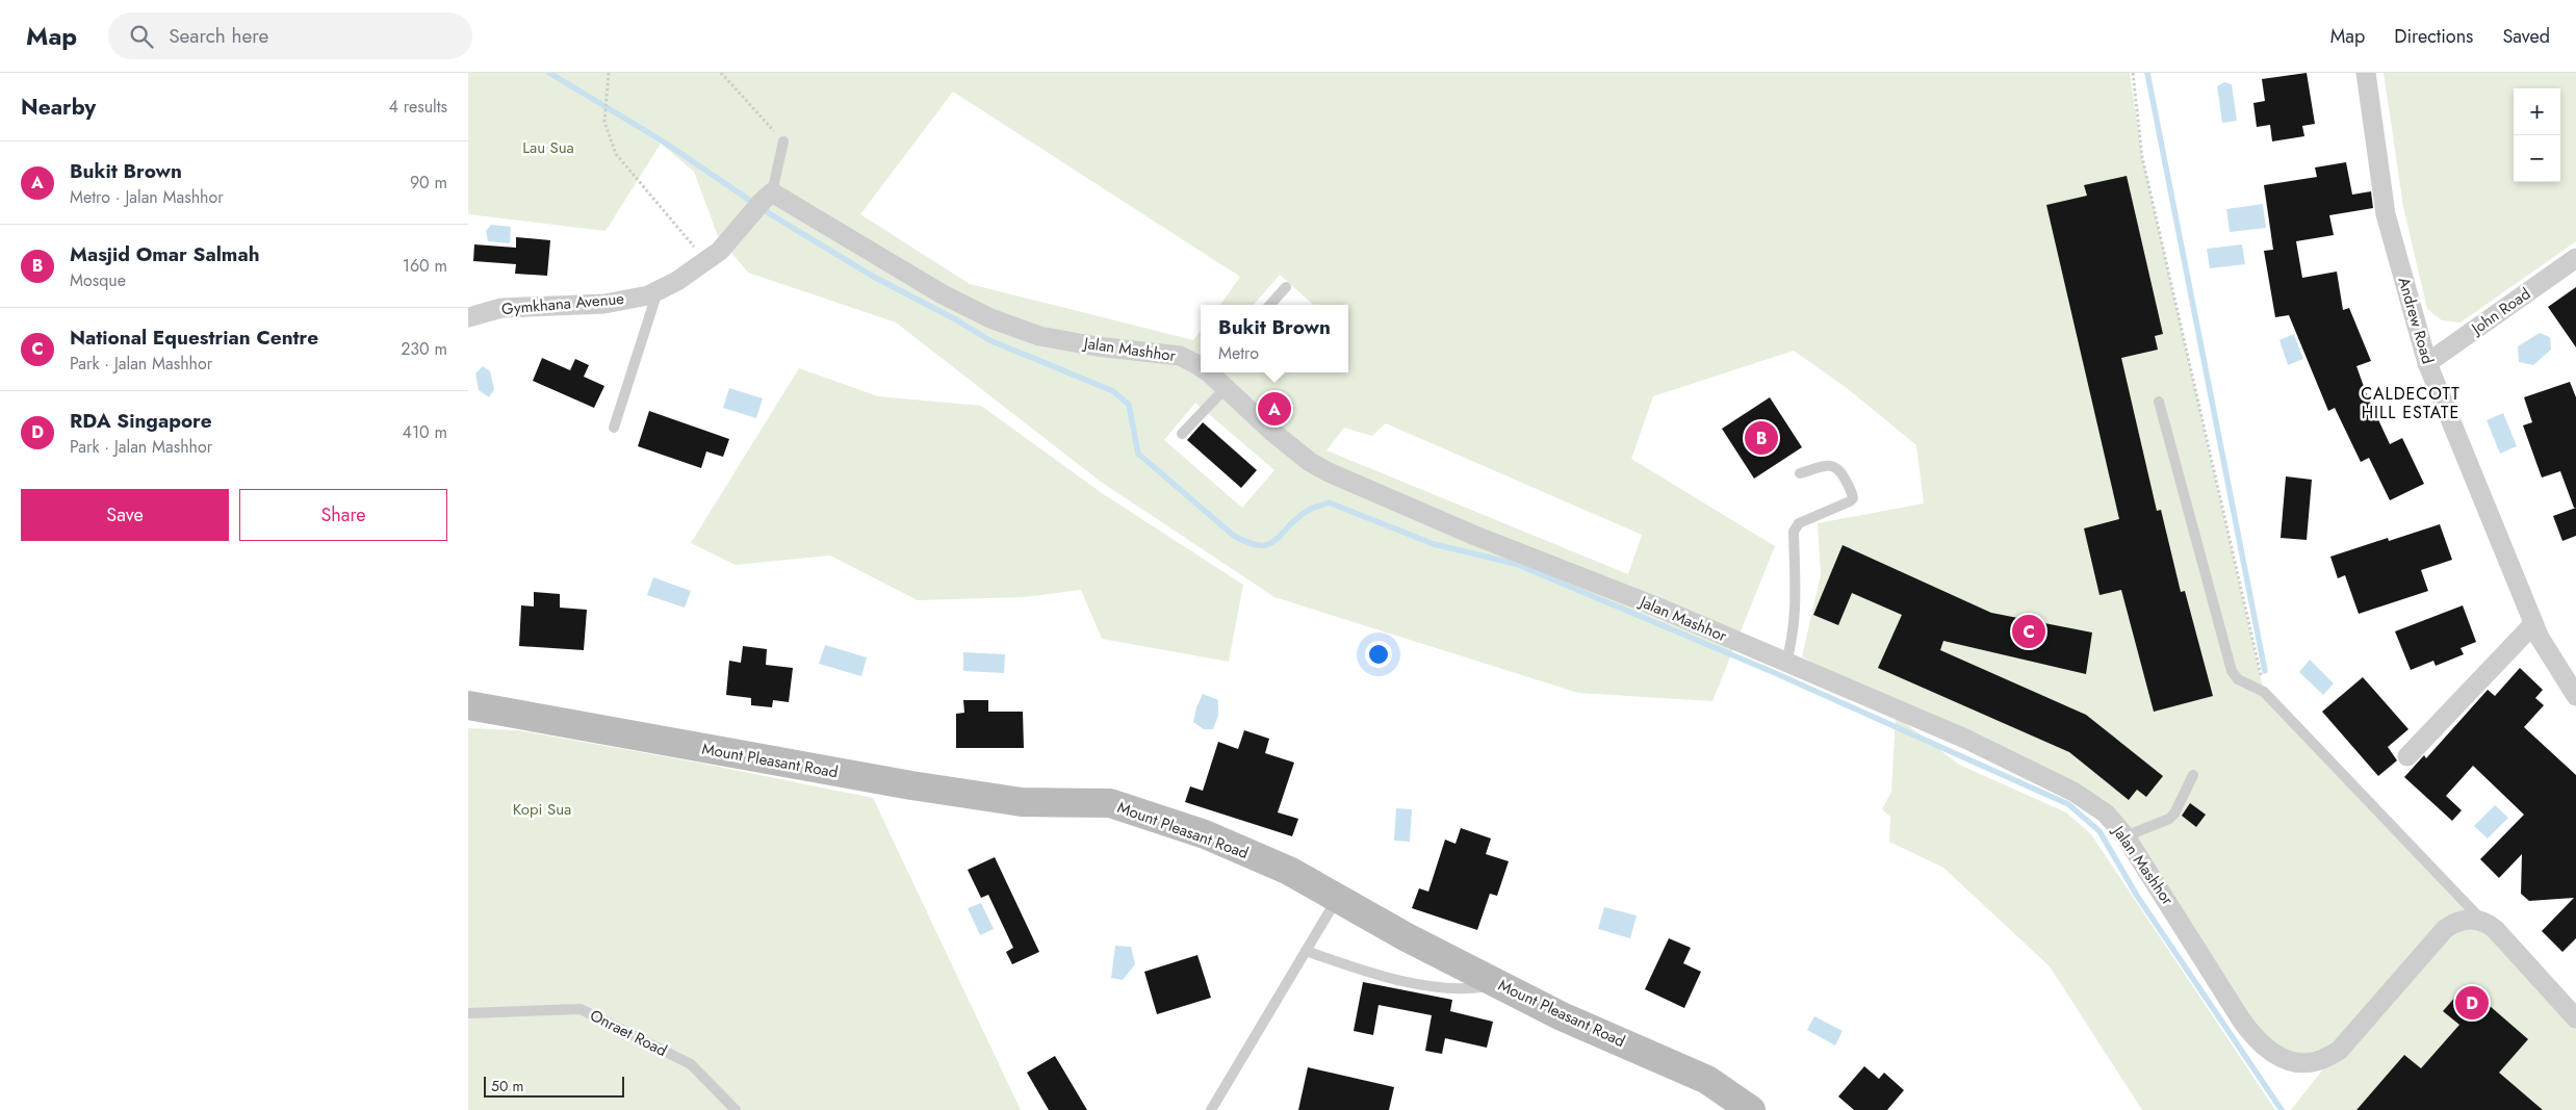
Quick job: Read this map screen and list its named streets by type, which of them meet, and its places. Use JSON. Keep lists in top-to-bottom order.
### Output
{
  "streets": {
    "street": [
      "Gymkhana Avenue",
      "John Road",
      "Andrew Road",
      "Jalan Mashhor",
      "Mount Pleasant Road"
    ],
    "lane": ["Onraet Road"]
  },
  "crossings": [
    ["Gymkhana Avenue", "Jalan Mashhor"],
    ["John Road", "Andrew Road"]
  ],
  "districts": ["CALDECOTT HILL ESTATE"],
  "parks": ["Lau Sua", "Kopi Sua"],
  "scale_bar": "50 m",
  "page": {
    "header": "Map",
    "search": "Search here",
    "nav": ["Map", "Directions", "Saved"],
    "heading": ["Nearby", "4 results"],
    "map_buttons": ["+", "−"],
    "list": [
      {
        "mark": "A",
        "name": "Bukit Brown",
        "note": "Metro · Jalan Mashhor",
        "value": "90 m"
      },
      {
        "mark": "B",
        "name": "Masjid Omar Salmah",
        "note": "Mosque",
        "value": "160 m"
      },
      {
        "mark": "C",
        "name": "National Equestrian Centre",
        "note": "Park · Jalan Mashhor",
        "value": "230 m"
      },
      {
        "mark": "D",
        "name": "RDA Singapore",
        "note": "Park · Jalan Mashhor",
        "value": "410 m"
      }
    ],
    "popup": ["Bukit Brown", "Metro"],
    "pins": [
      "A",
      "B",
      "C",
      "D"
    ],
    "buttons": ["Save", "Share"],
    "scale": "50 m"
  }
}
